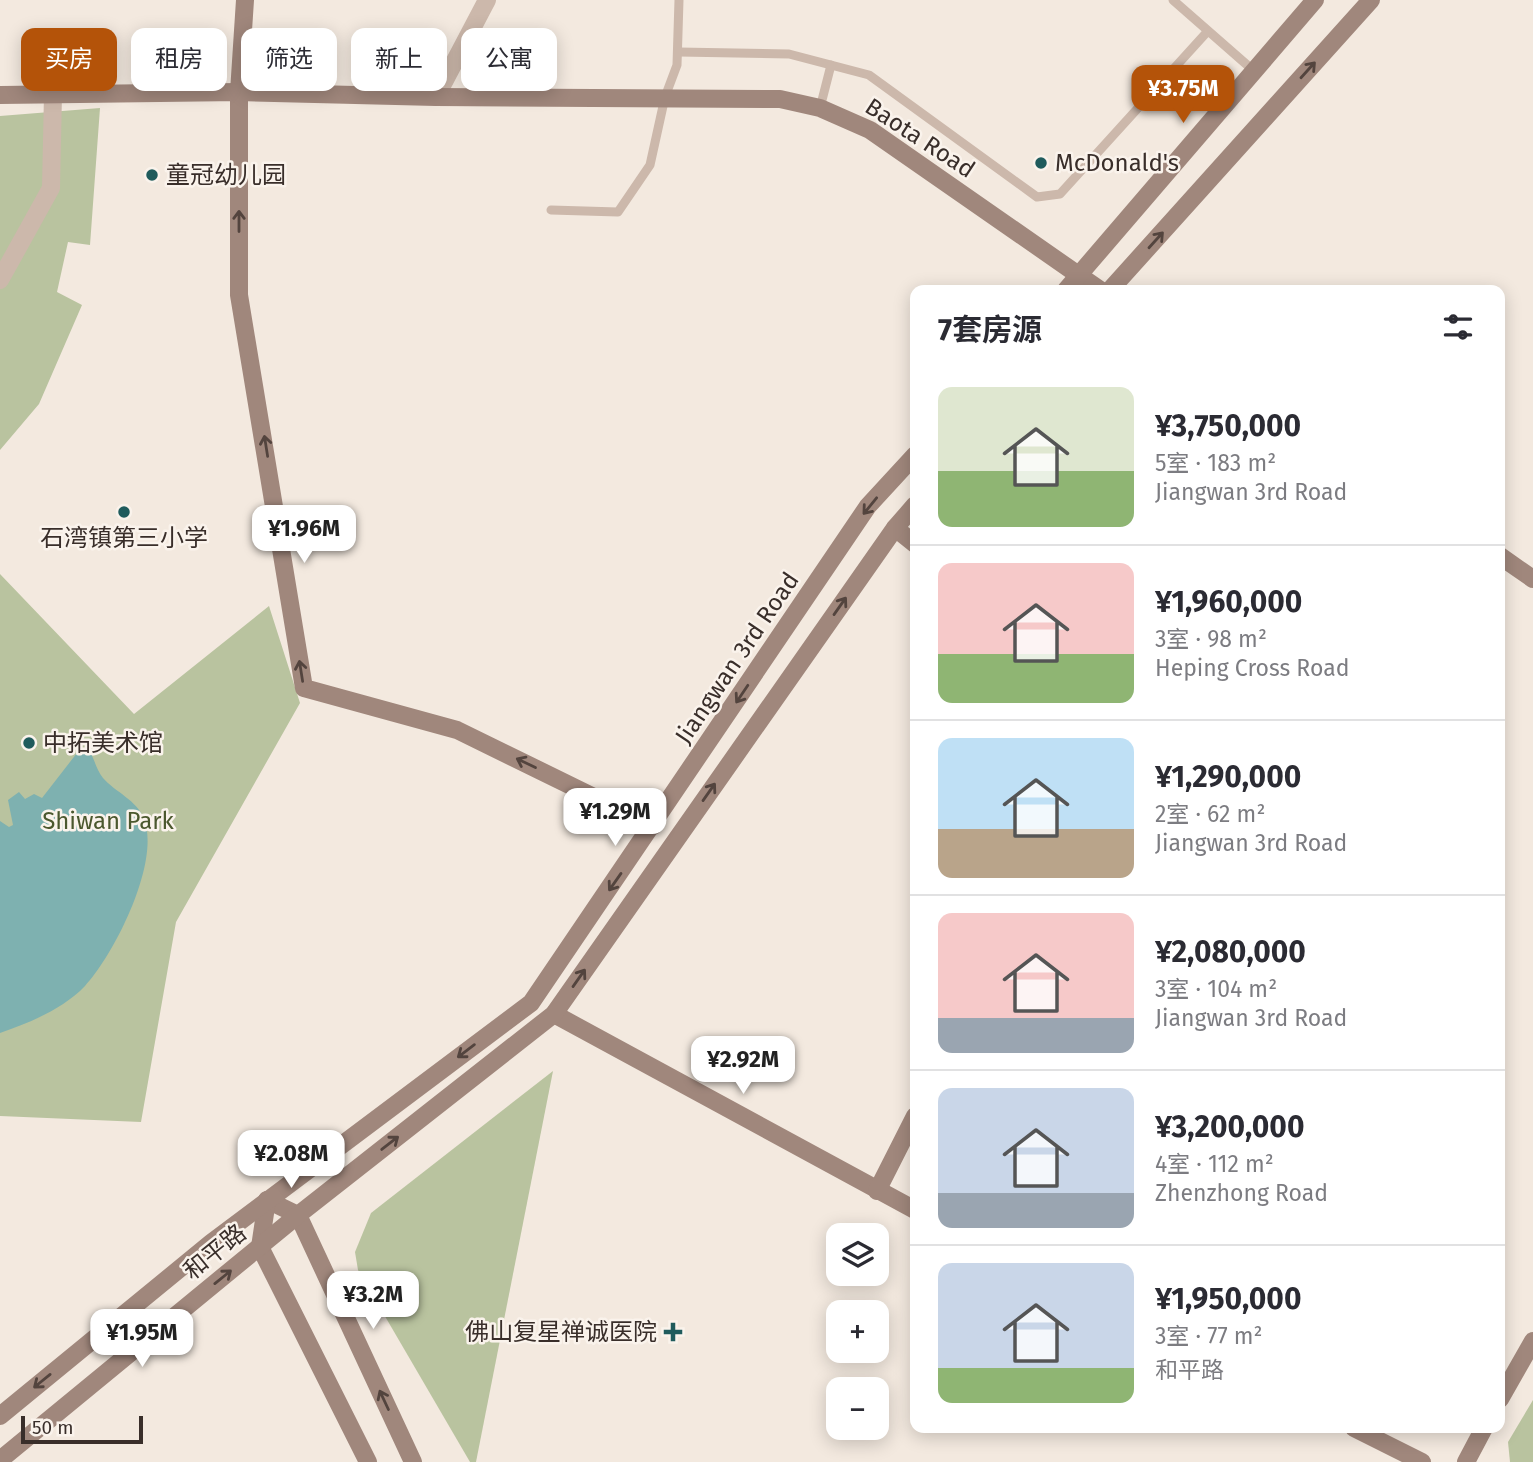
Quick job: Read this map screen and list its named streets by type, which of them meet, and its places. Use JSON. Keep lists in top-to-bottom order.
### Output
{
  "streets": {
    "main road": ["Baota Road", "Jiangwan 3rd Road", "和平路"]
  },
  "crossings": [
    ["Jiangwan 3rd Road", "和平路"]
  ],
  "parks": ["Shiwan Park"],
  "places": {
    "other": [
      "McDonald's",
      "童冠幼儿园",
      "石湾镇第三小学",
      "中拓美术馆"
    ],
    "health": ["佛山复星禅诚医院"]
  },
  "scale_bar": "50 m",
  "page": {
    "chip": [
      "买房",
      "租房",
      "筛选",
      "新上",
      "公寓"
    ],
    "price": [
      "¥3.75M",
      "¥1.96M",
      "¥1.29M",
      "¥2.92M",
      "¥2.08M",
      "¥3.2M",
      "¥1.95M"
    ],
    "heading": "7套房源",
    "list": [
      {
        "name": "¥3,750,000",
        "note": "5室 · 183 m² · Jiangwan 3rd Road"
      },
      {
        "name": "¥1,960,000",
        "note": "3室 · 98 m² · Heping Cross Road"
      },
      {
        "name": "¥1,290,000",
        "note": "2室 · 62 m² · Jiangwan 3rd Road"
      },
      {
        "name": "¥2,080,000",
        "note": "3室 · 104 m² · Jiangwan 3rd Road"
      },
      {
        "name": "¥3,200,000",
        "note": "4室 · 112 m² · Zhenzhong Road"
      },
      {
        "name": "¥1,950,000",
        "note": "3室 · 77 m² · 和平路"
      }
    ],
    "map_buttons": ["+", "−"],
    "scale": "50 m"
  }
}
